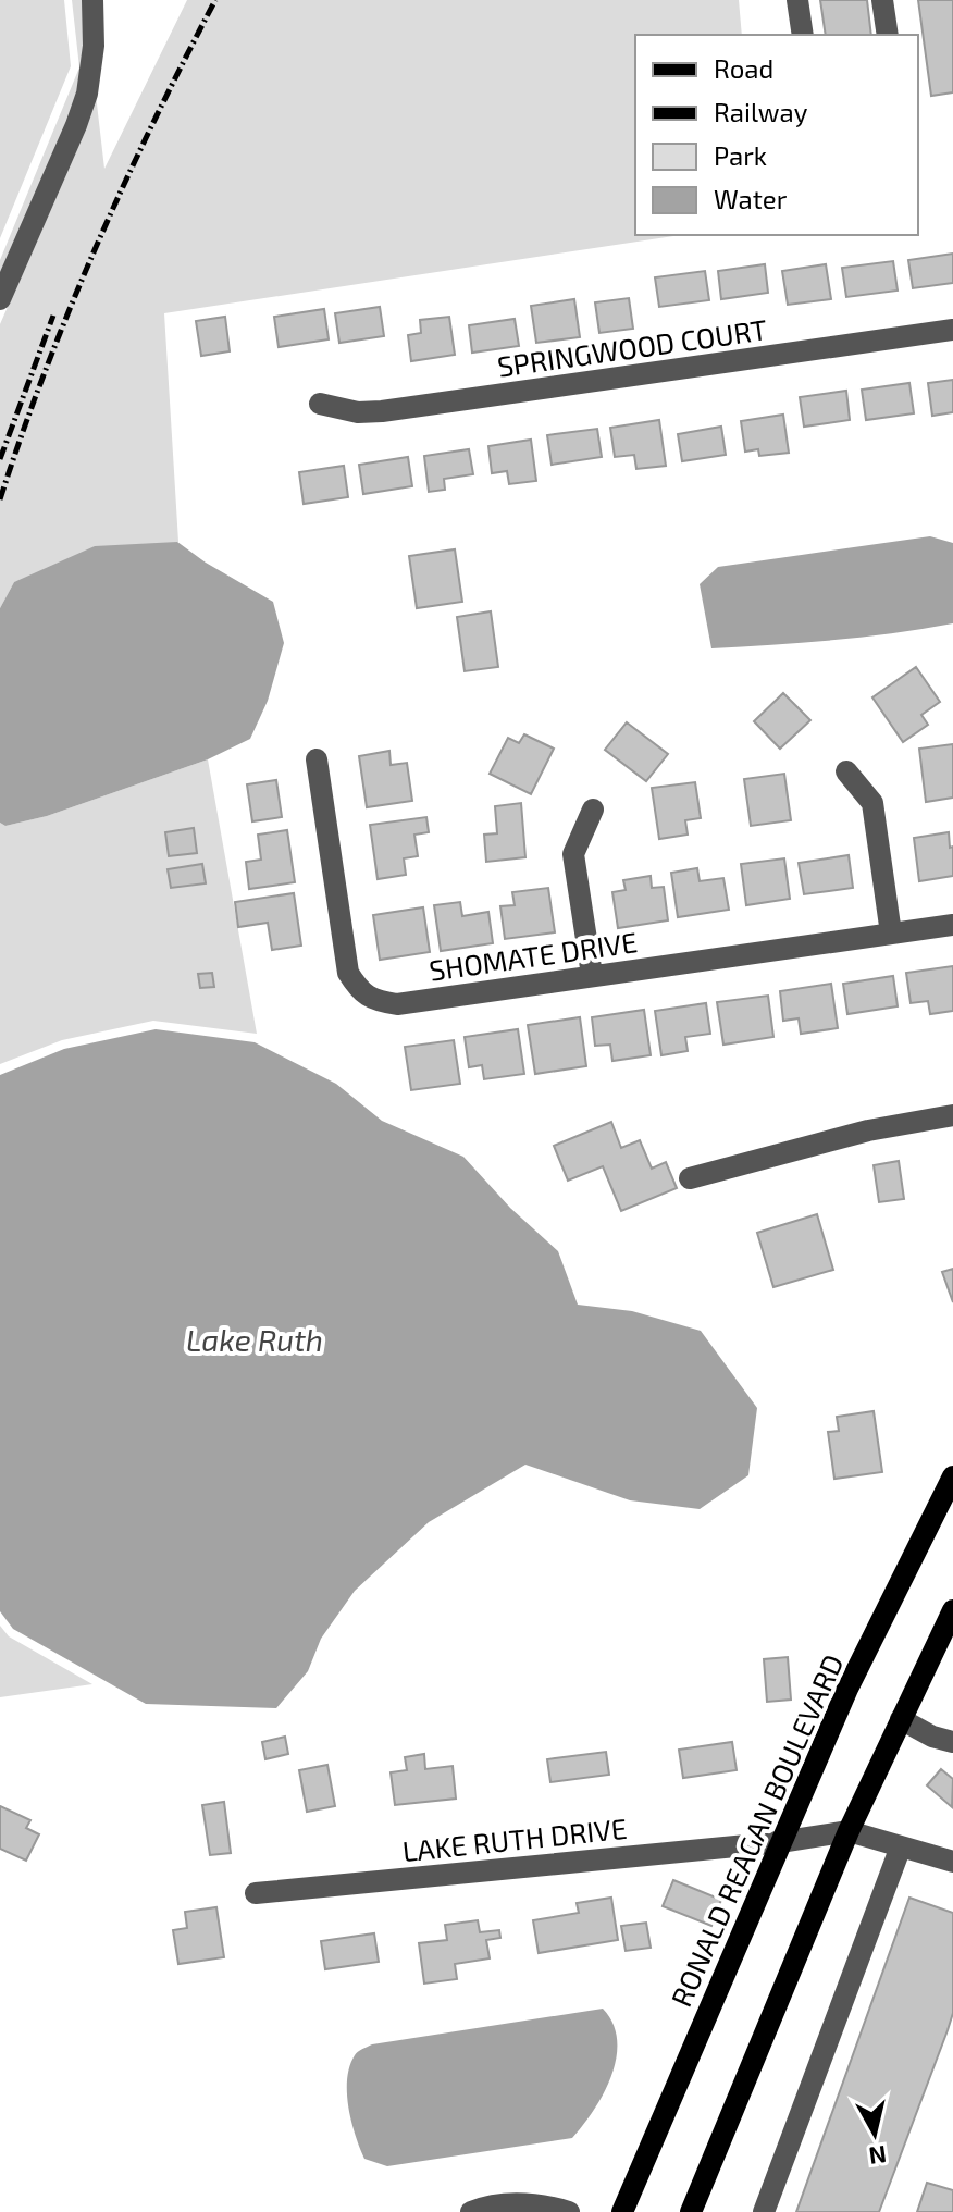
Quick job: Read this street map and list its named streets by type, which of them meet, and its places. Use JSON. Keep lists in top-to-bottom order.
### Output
{
  "streets": {
    "main road": ["RONALD REAGAN BOULEVARD"],
    "street": ["SPRINGWOOD COURT", "SHOMATE DRIVE", "LAKE RUTH DRIVE"]
  },
  "crossings": [
    ["RONALD REAGAN BOULEVARD", "LAKE RUTH DRIVE"]
  ],
  "water": ["Lake Ruth"],
  "legend": [
    "Road",
    "Railway",
    "Park",
    "Water"
  ],
  "north": "bottom"
}
